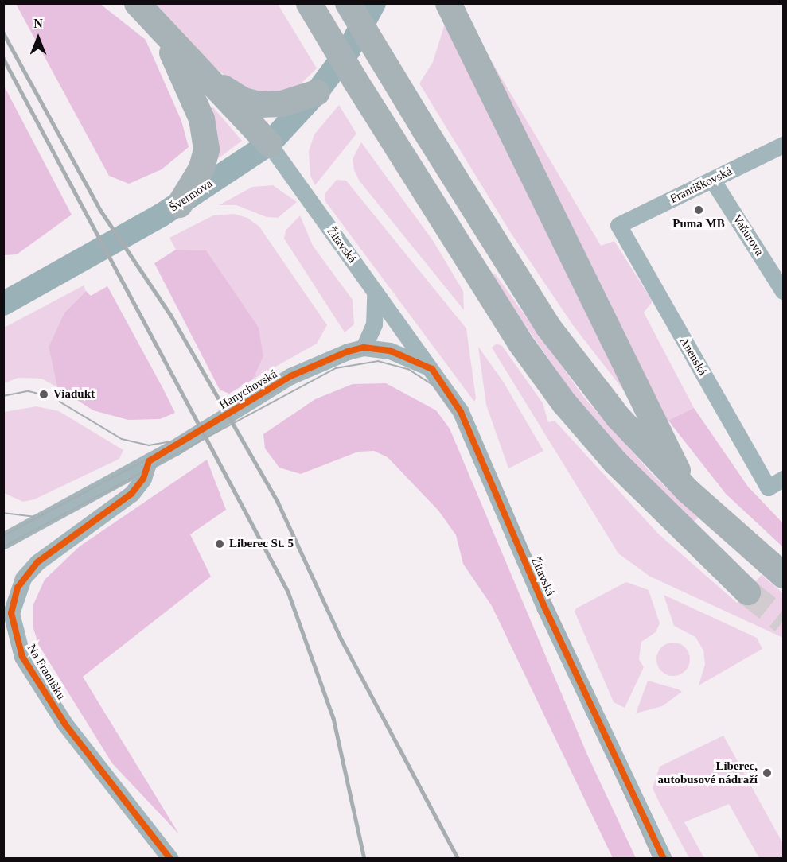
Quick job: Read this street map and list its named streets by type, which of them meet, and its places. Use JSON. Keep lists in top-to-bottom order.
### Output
{
  "streets": {
    "street": [
      "Františkovská",
      "Švermova",
      "Vaňurova",
      "Žitavská",
      "Anenská",
      "Hanychovská",
      "Na Františku"
    ]
  },
  "crossings": [
    ["Františkovská", "Vaňurova"],
    ["Františkovská", "Anenská"],
    ["Švermova", "Žitavská"],
    ["Hanychovská", "Na Františku"]
  ],
  "places": [
    "Puma MB",
    "Viadukt",
    "Liberec St. 5",
    "Liberec, autobusové nádraží"
  ],
  "north": "top"
}
